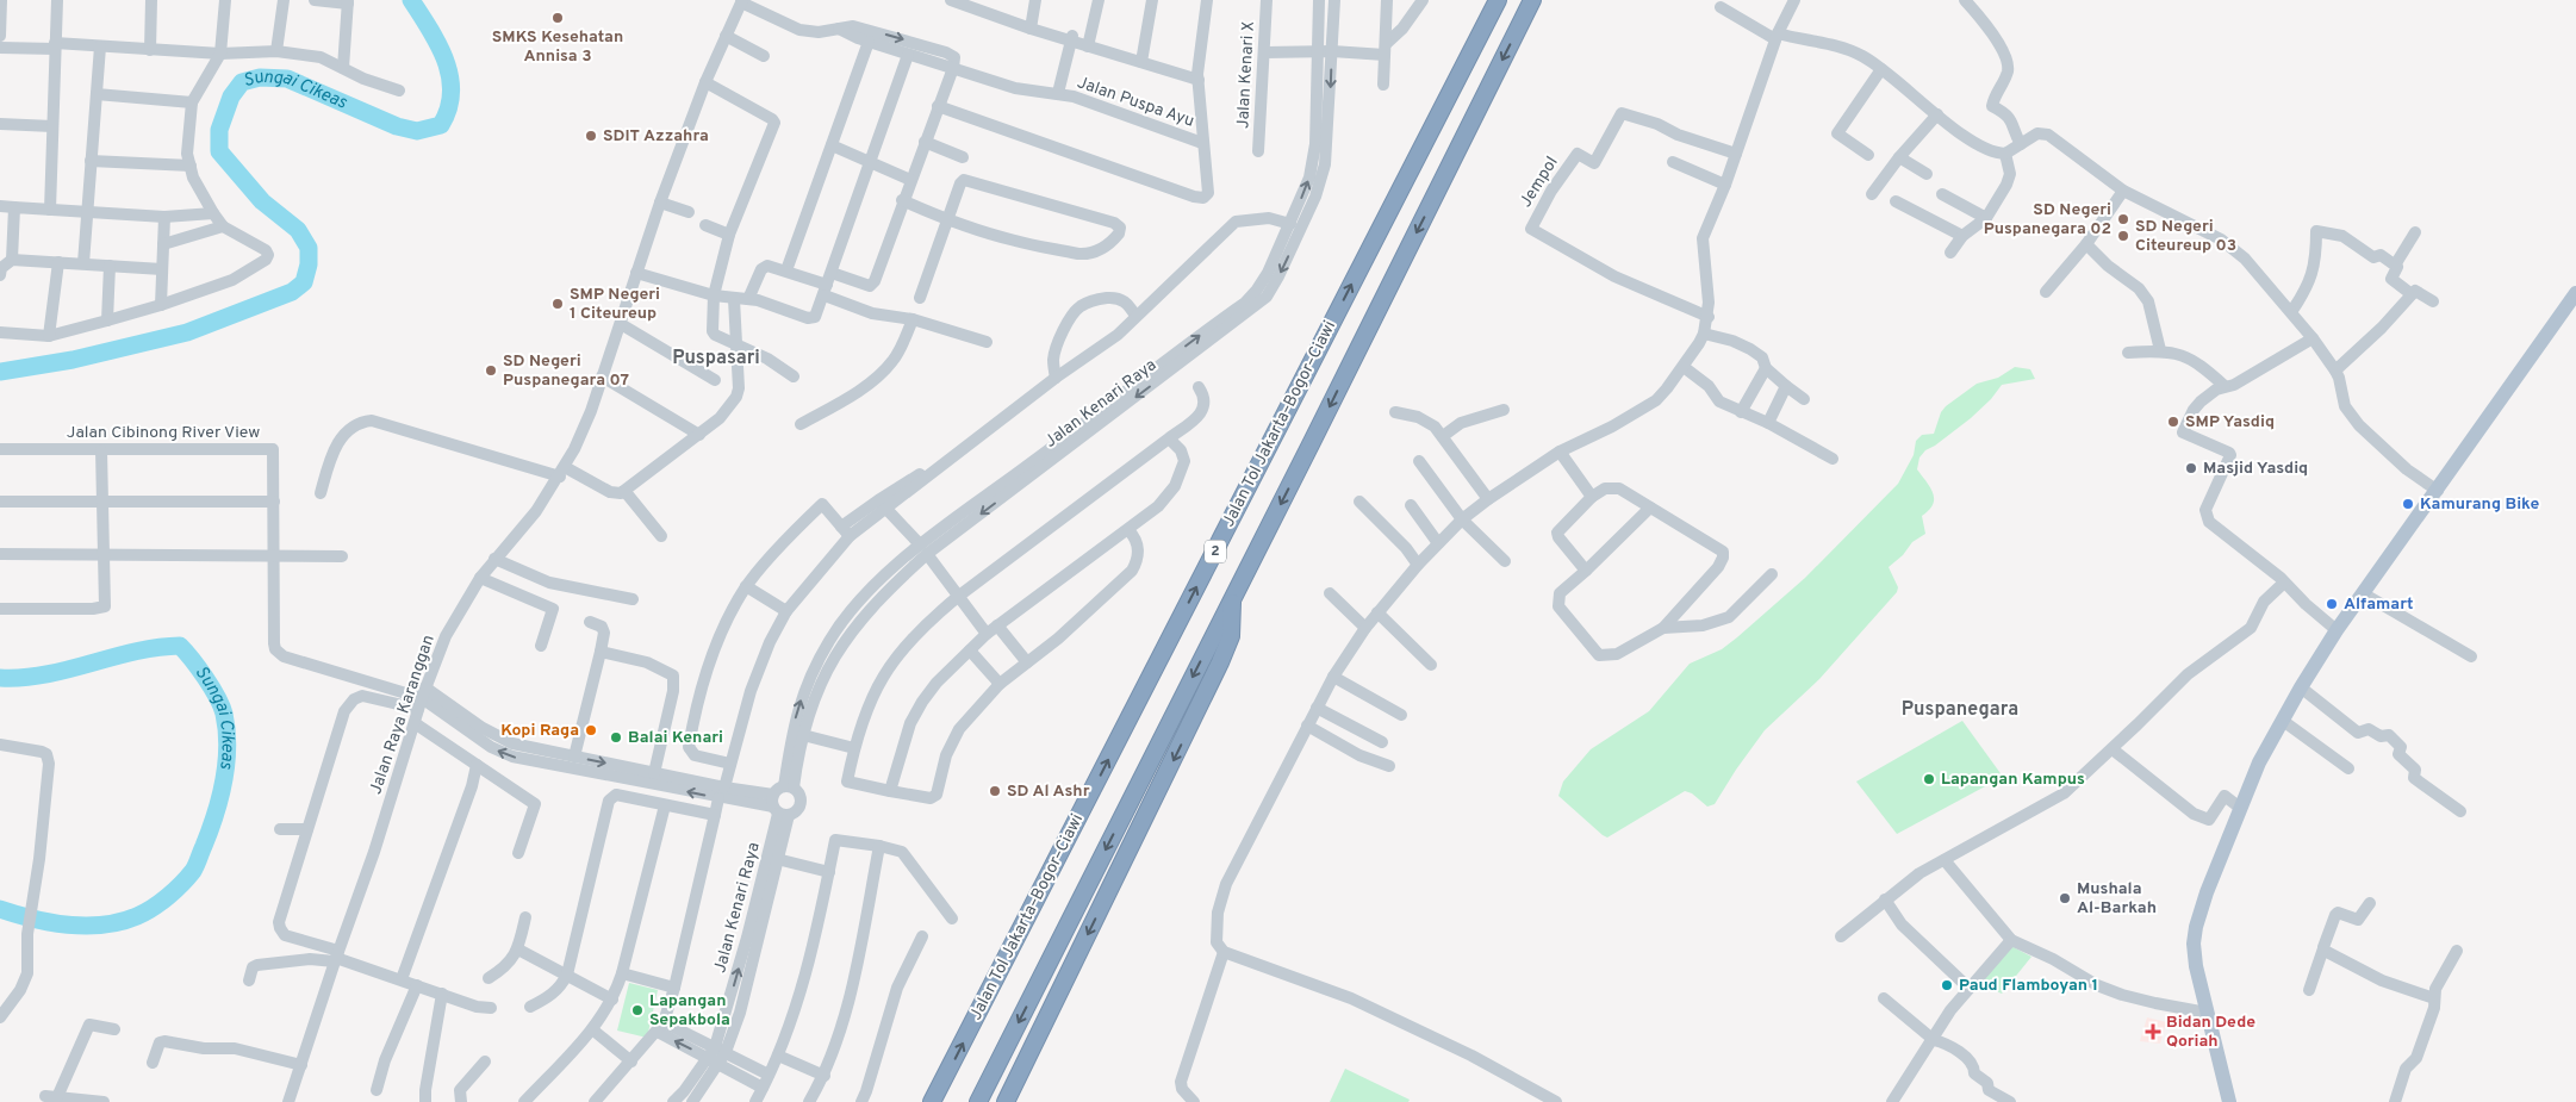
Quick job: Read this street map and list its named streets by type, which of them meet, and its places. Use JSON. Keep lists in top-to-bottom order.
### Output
{
  "streets": {
    "highway": ["Jalan Tol Jakarta–Bogor–Ciawi", "2"],
    "street": [
      "Jalan Kenari X",
      "Jalan Puspa Ayu",
      "Jempol",
      "Jalan Kenari Raya",
      "Jalan Cibinong River View",
      "Jalan Raya Karanggan"
    ]
  },
  "crossings": [
    ["Jalan Cibinong River View", "Jalan Raya Karanggan"]
  ],
  "districts": ["Puspasari", "Puspanegara"],
  "water": ["Sungai Cikeas"],
  "places": {
    "other": [
      "SMKS Kesehatan Annisa 3",
      "SDIT Azzahra",
      "SD Negeri Puspanegara 02",
      "SD Negeri Citeureup 03",
      "SMP Negeri 1 Citeureup",
      "SD Negeri Puspanegara 07",
      "SMP Yasdiq",
      "Masjid Yasdiq",
      "Kamurang Bike",
      "Alfamart",
      "Kopi Raga",
      "Balai Kenari",
      "Lapangan Kampus",
      "SD Al Ashr",
      "Mushala Al-Barkah",
      "Paud Flamboyan 1",
      "Lapangan Sepakbola"
    ],
    "health": ["Bidan Dede Qoriah"]
  }
}
